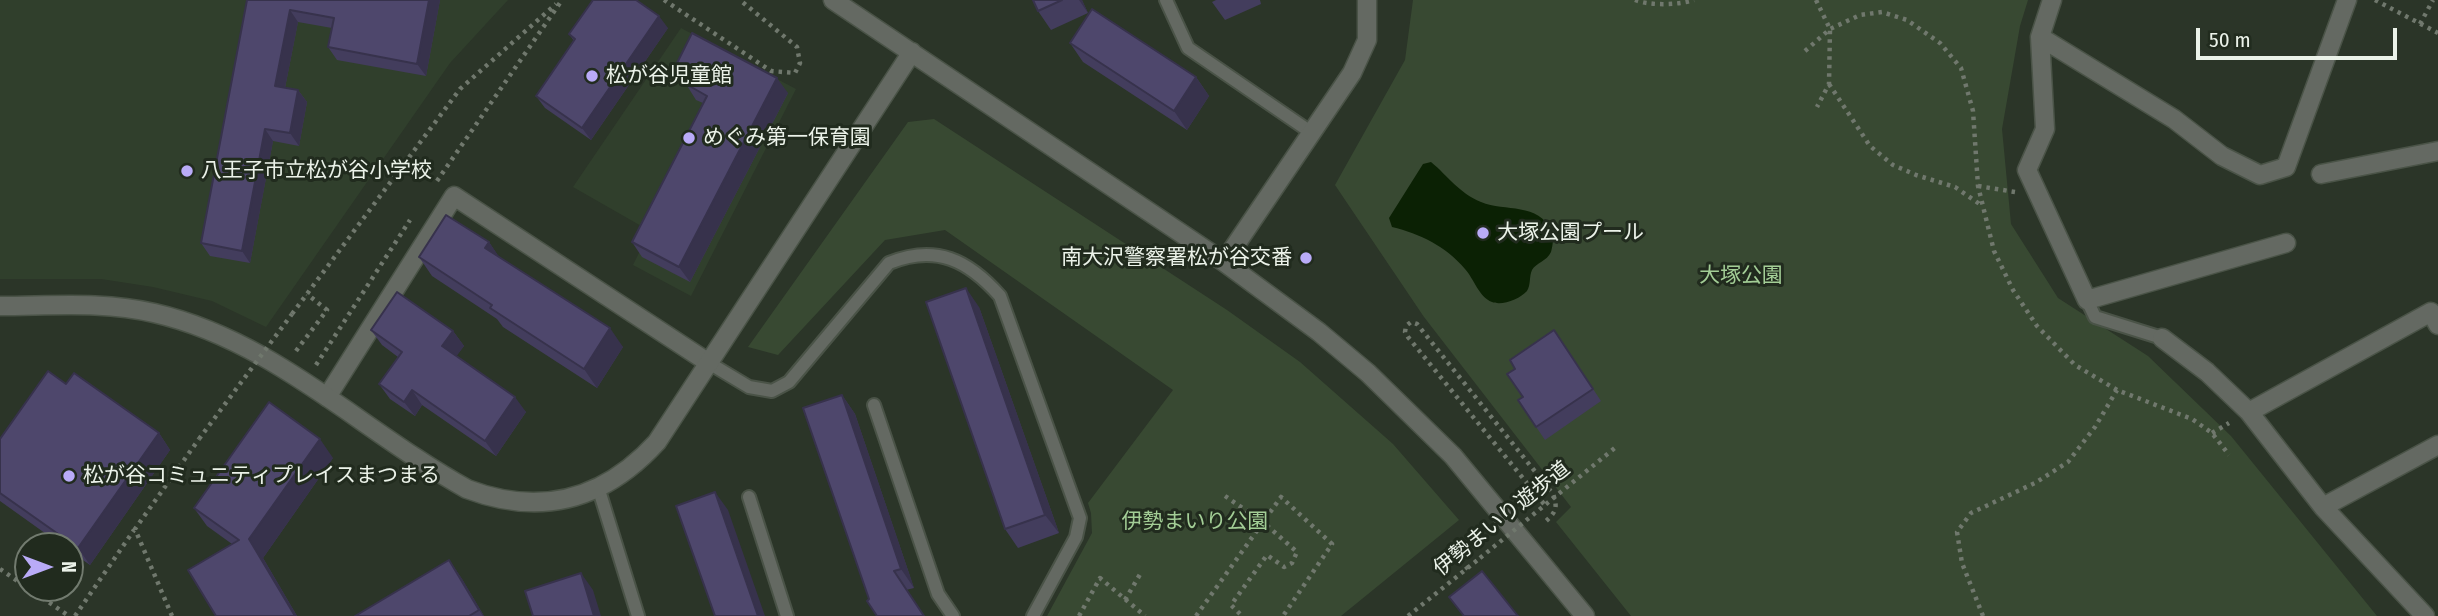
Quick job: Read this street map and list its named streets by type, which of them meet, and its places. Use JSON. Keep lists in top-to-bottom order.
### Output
{
  "streets": {
    "path": ["伊勢まいり遊歩道"]
  },
  "parks": ["大塚公園", "伊勢まいり公園"],
  "places": [
    "松が谷児童館",
    "めぐみ第一保育園",
    "八王子市立松が谷小学校",
    "大塚公園プール",
    "南大沢警察署松が谷交番",
    "松が谷コミュニティプレイスまつまる"
  ],
  "scale_bar": "50 m",
  "north": "right"
}
